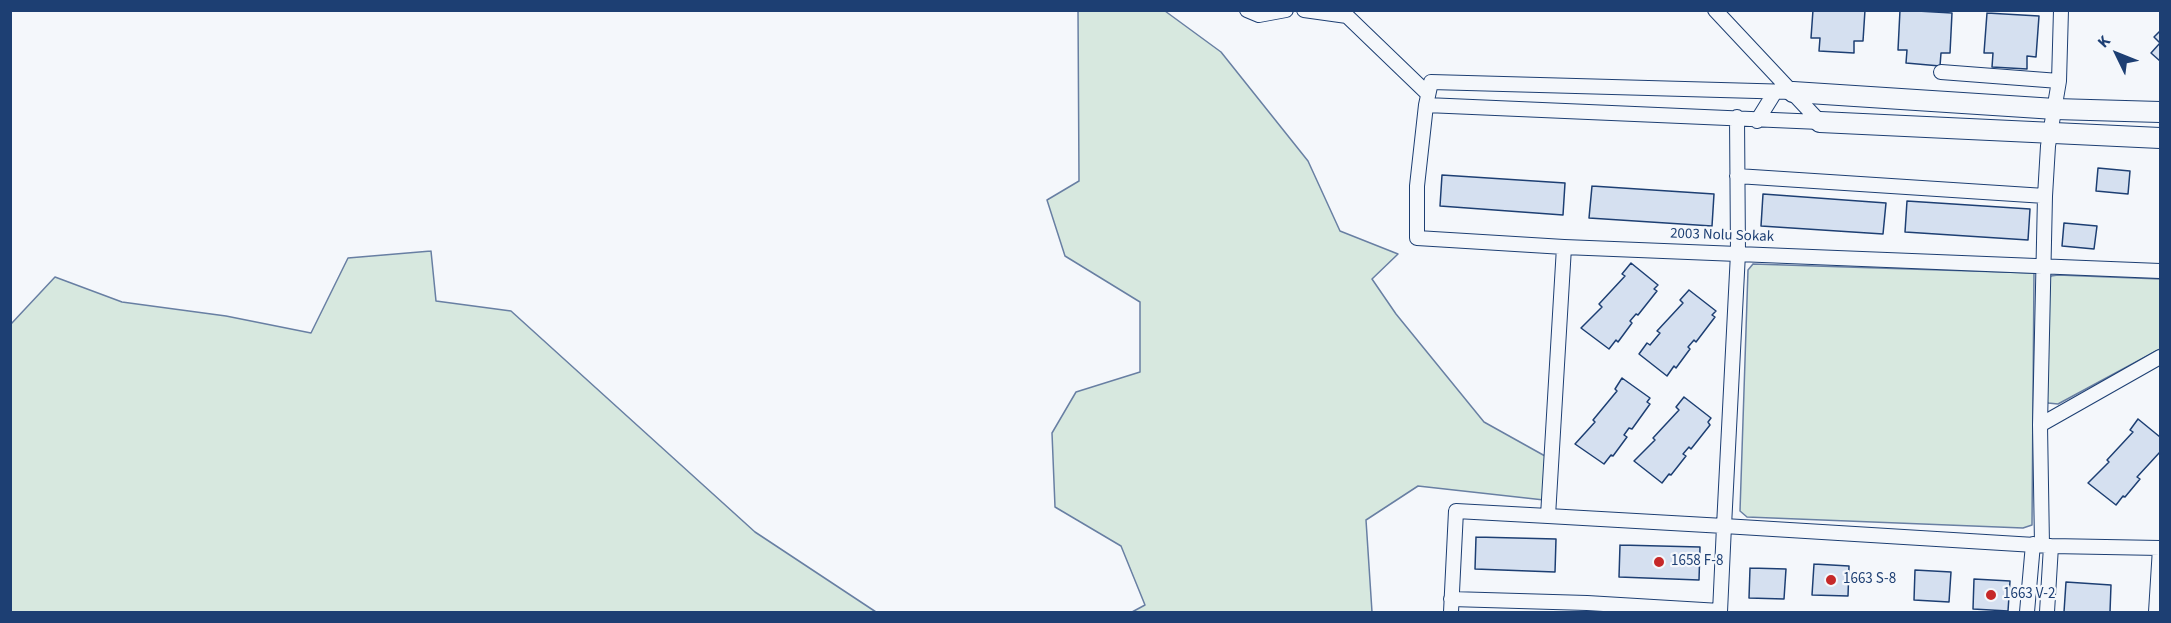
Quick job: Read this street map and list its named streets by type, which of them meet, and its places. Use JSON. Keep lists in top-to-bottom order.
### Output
{
  "streets": {
    "street": ["2003 Nolu Sokak"]
  },
  "places": ["1658 F-8", "1663 S-8", "1663 V-2"],
  "north": "top left"
}
